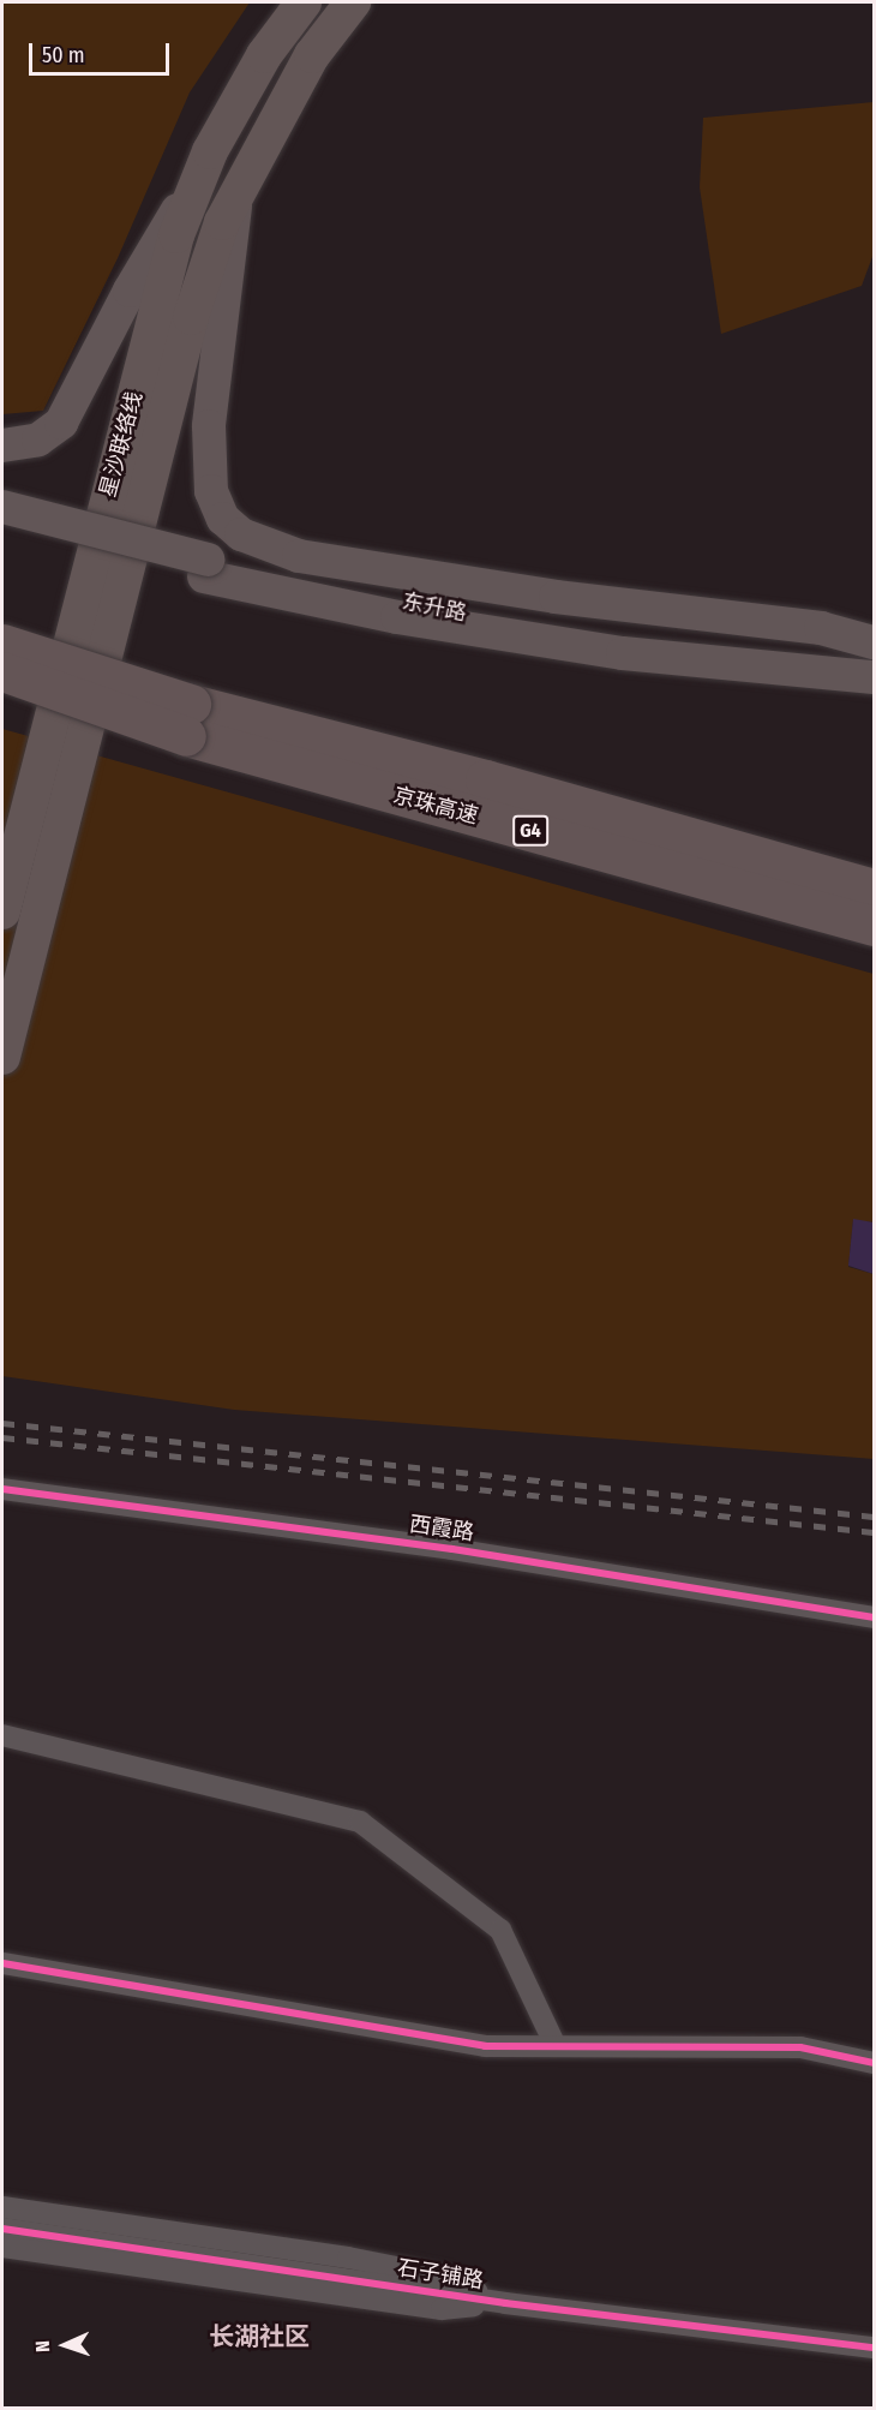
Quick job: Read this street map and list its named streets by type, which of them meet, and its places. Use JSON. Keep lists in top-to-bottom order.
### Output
{
  "streets": {
    "highway": ["星沙联络线", "京珠高速", "G4"],
    "main road": ["东升路"],
    "street": ["西霞路", "石子铺路"]
  },
  "districts": ["长湖社区"],
  "scale_bar": "50 m",
  "north": "left"
}
